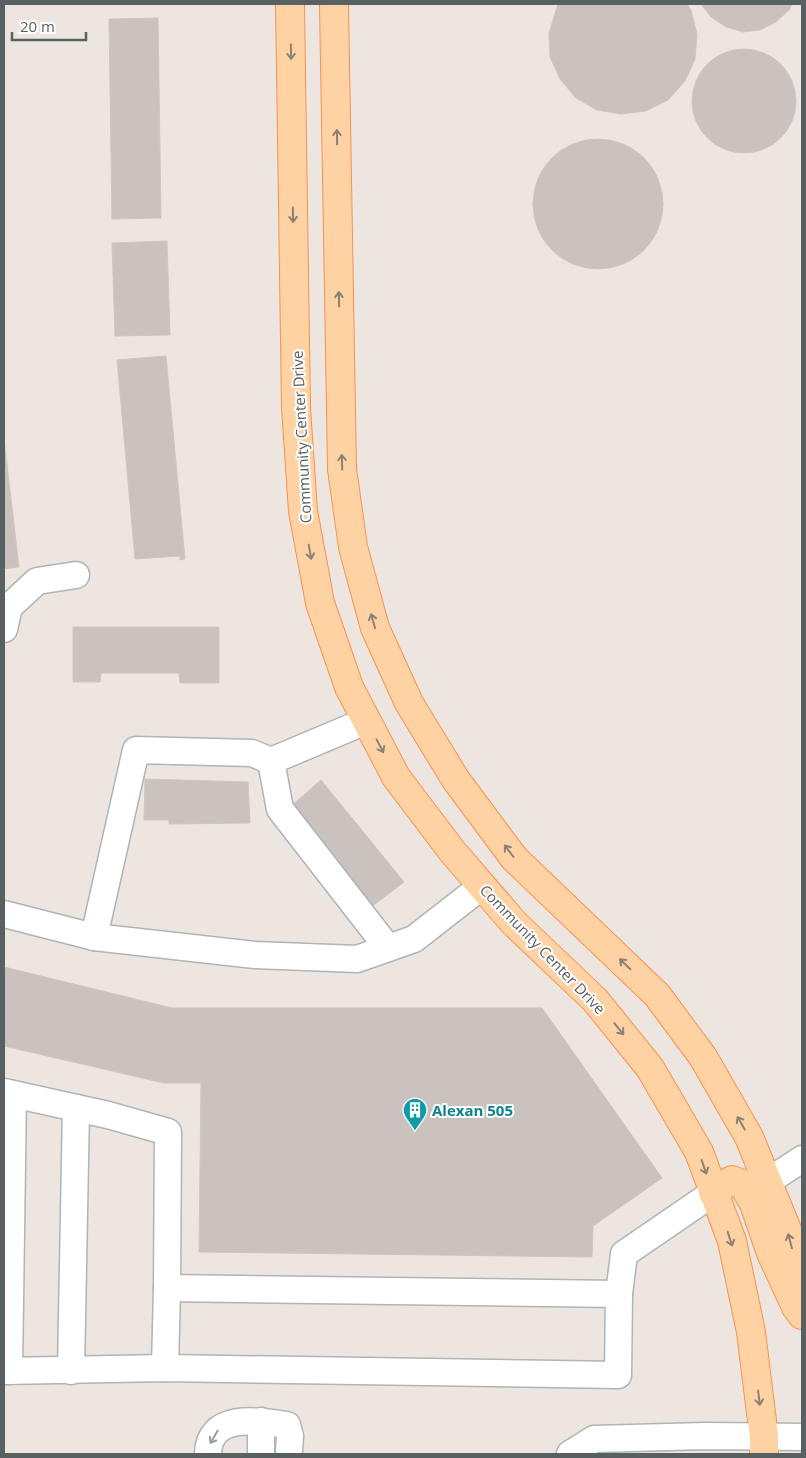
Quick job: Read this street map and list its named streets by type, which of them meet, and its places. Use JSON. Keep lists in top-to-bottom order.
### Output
{
  "streets": {
    "main road": ["Community Center Drive"]
  },
  "places": {
    "building": ["Alexan 505"]
  },
  "scale_bar": "20 m"
}
